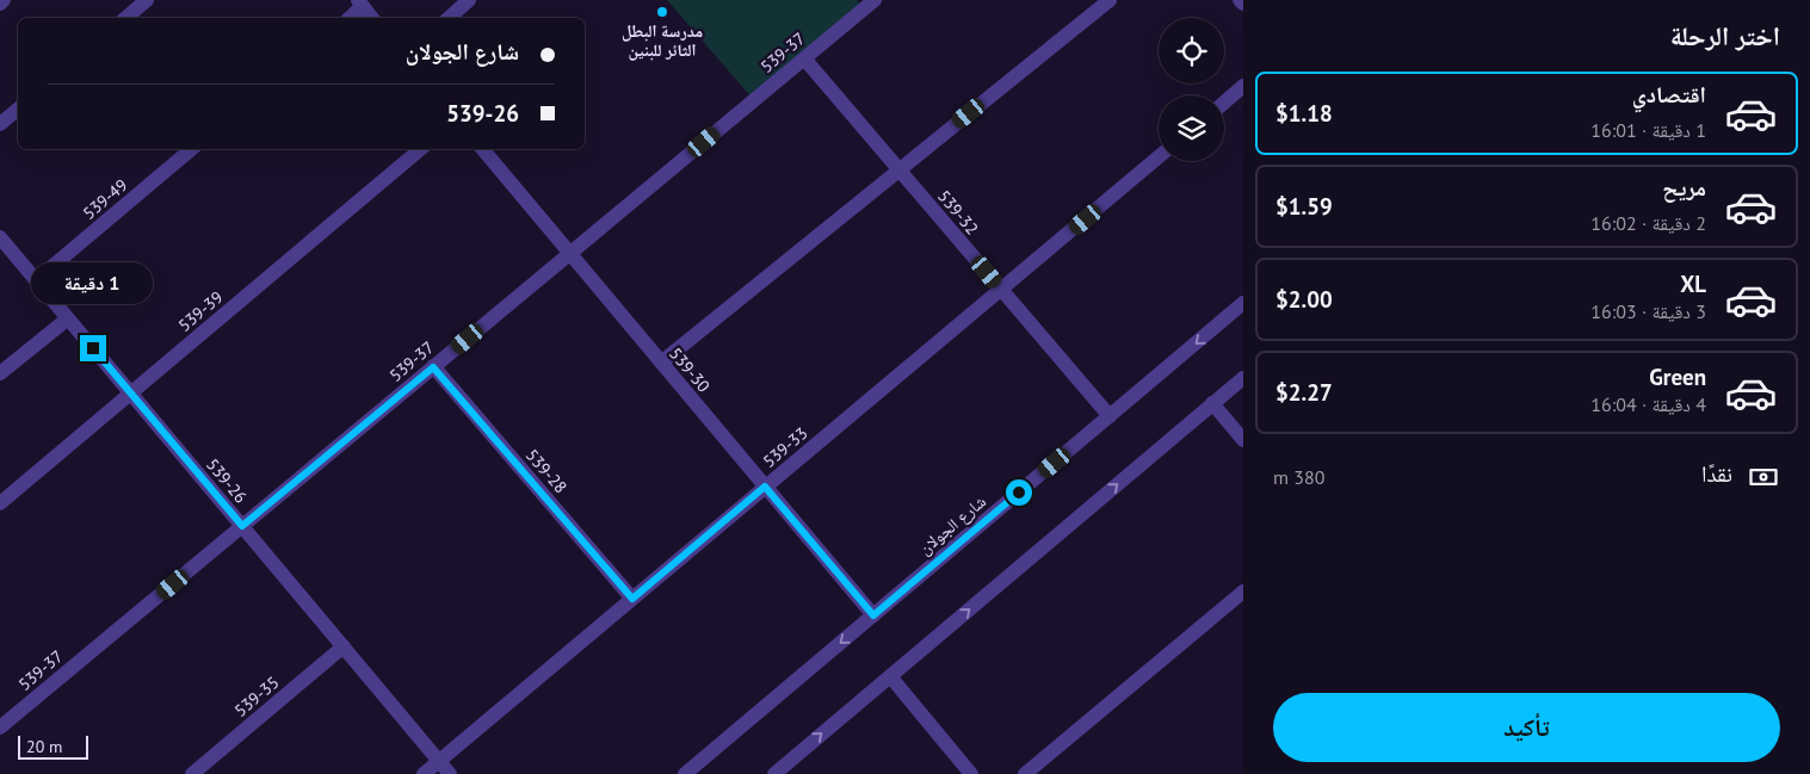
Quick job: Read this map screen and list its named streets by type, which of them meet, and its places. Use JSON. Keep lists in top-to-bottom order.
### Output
{
  "streets": {
    "street": [
      "539-37",
      "539-49",
      "539-32",
      "539-39",
      "539-30",
      "539-33",
      "539-28",
      "539-26",
      "شارع الجولان",
      "539-35"
    ]
  },
  "crossings": [
    ["539-37", "539-32"],
    ["539-37", "539-30"],
    ["539-37", "539-28"],
    ["539-37", "539-26"],
    ["539-49", "539-26"],
    ["539-32", "539-33"],
    ["539-32", "شارع الجولان"],
    ["539-39", "539-26"],
    ["539-30", "539-33"],
    ["539-30", "شارع الجولان"],
    ["539-33", "539-28"],
    ["539-33", "539-26"],
    ["539-26", "539-35"]
  ],
  "places": ["مدرسة البطل الثائر للبنين"],
  "scale_bar": "20 m",
  "page": {
    "heading": "اختر الرحلة",
    "banner": ["شارع الجولان", "539-26"],
    "list": [
      {
        "name": "اقتصادي",
        "note": "1 دقيقة · 16:01",
        "value": "$1.18"
      },
      {
        "name": "مريح",
        "note": "2 دقيقة · 16:02",
        "value": "$1.59"
      },
      {
        "name": "XL",
        "note": "3 دقيقة · 16:03",
        "value": "$2.00"
      },
      {
        "name": "Green",
        "note": "4 دقيقة · 16:04",
        "value": "$2.27"
      }
    ],
    "bubble": "1 دقيقة",
    "pay": ["نقدًا", "380 m"],
    "buttons": "تأكيد",
    "scale": "20 m"
  }
}
